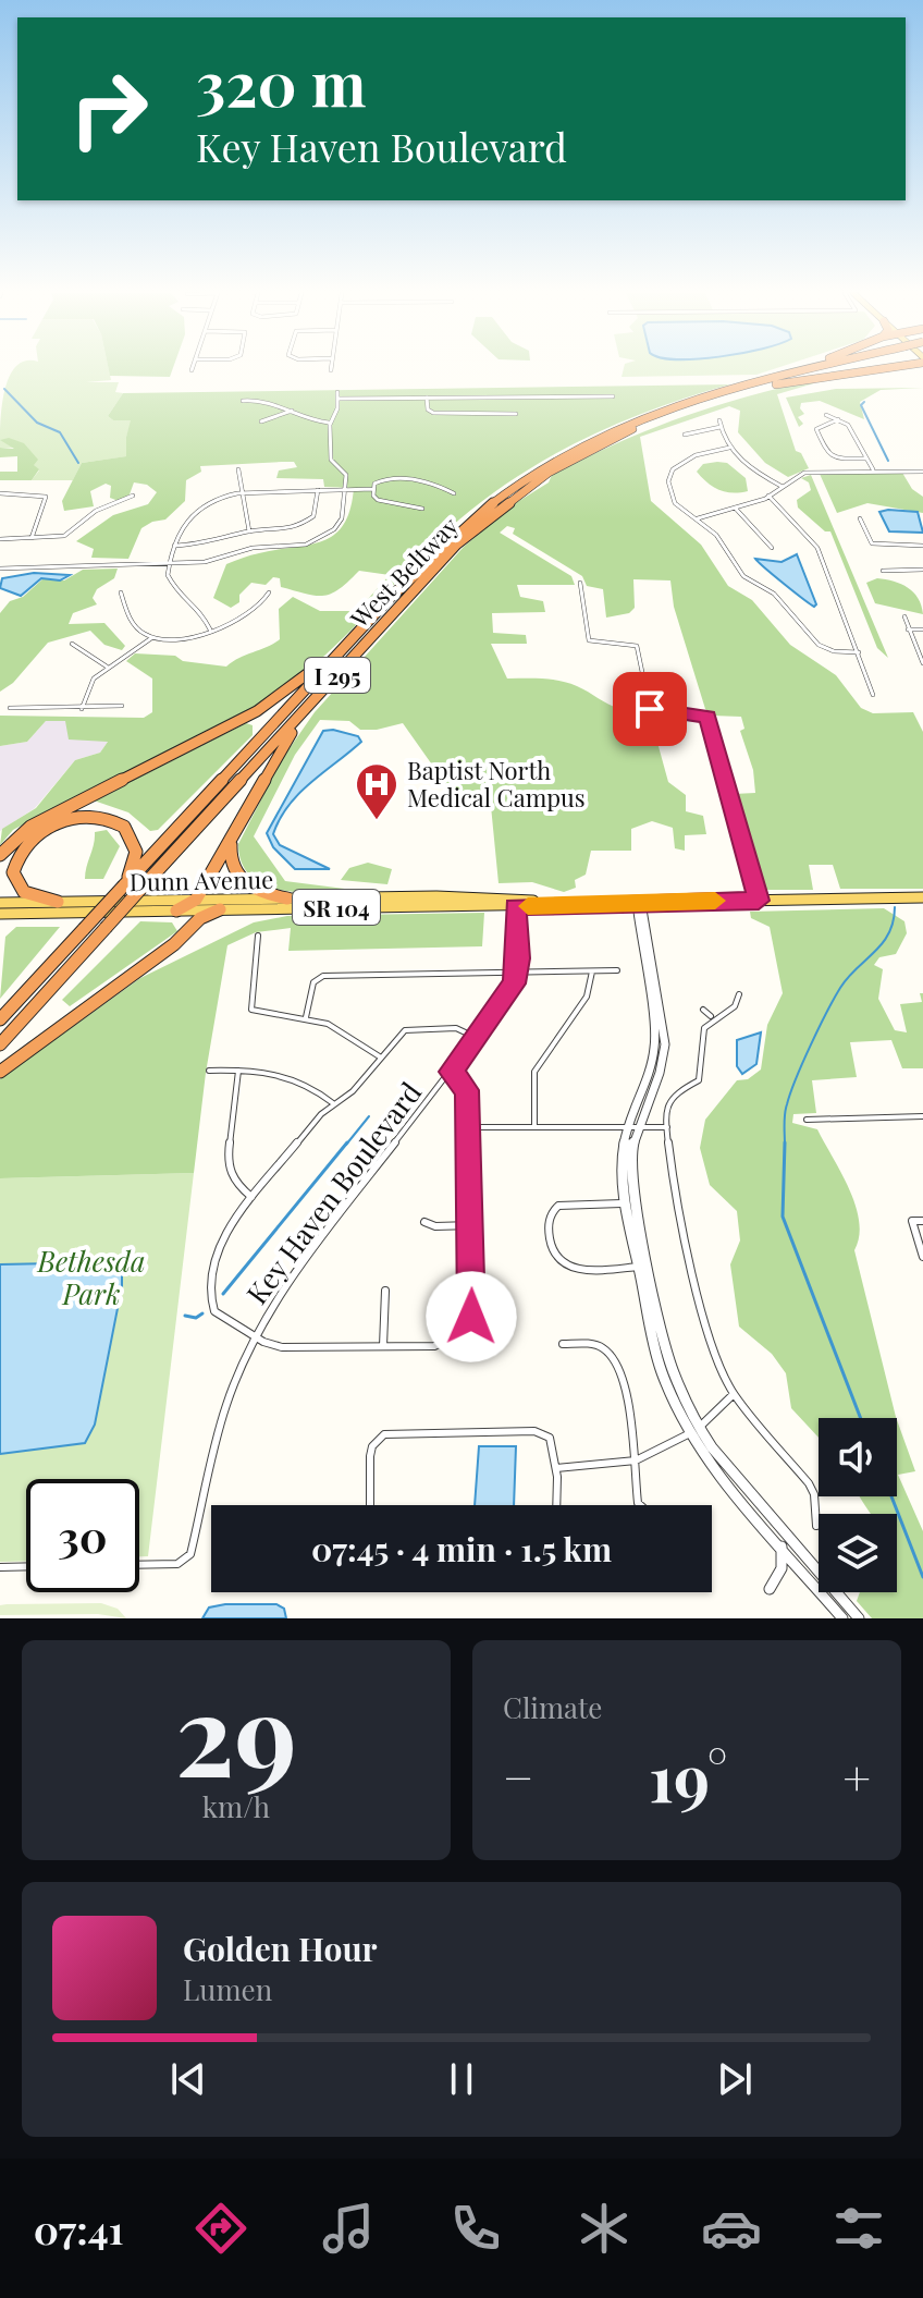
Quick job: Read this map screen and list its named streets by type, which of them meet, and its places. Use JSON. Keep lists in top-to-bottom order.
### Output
{
  "streets": {
    "highway": ["West Beltway", "I 295"],
    "main road": ["Dunn Avenue", "SR 104"],
    "street": ["Key Haven Boulevard"]
  },
  "crossings": [
    ["Dunn Avenue", "Key Haven Boulevard"]
  ],
  "parks": ["Bethesda Park"],
  "places": {
    "hospital": ["Baptist North Medical Campus"]
  },
  "page": {
    "turn": ["320 m", "Key Haven Boulevard"],
    "limit": "30",
    "trip": "07:45 · 4 min · 1.5 km",
    "tile": [
      ["29", "km/h"],
      "Climate"
    ],
    "heat": ["−", "19°", "+"],
    "song": ["Golden Hour", "Lumen"],
    "tabs": "07:41"
  }
}
